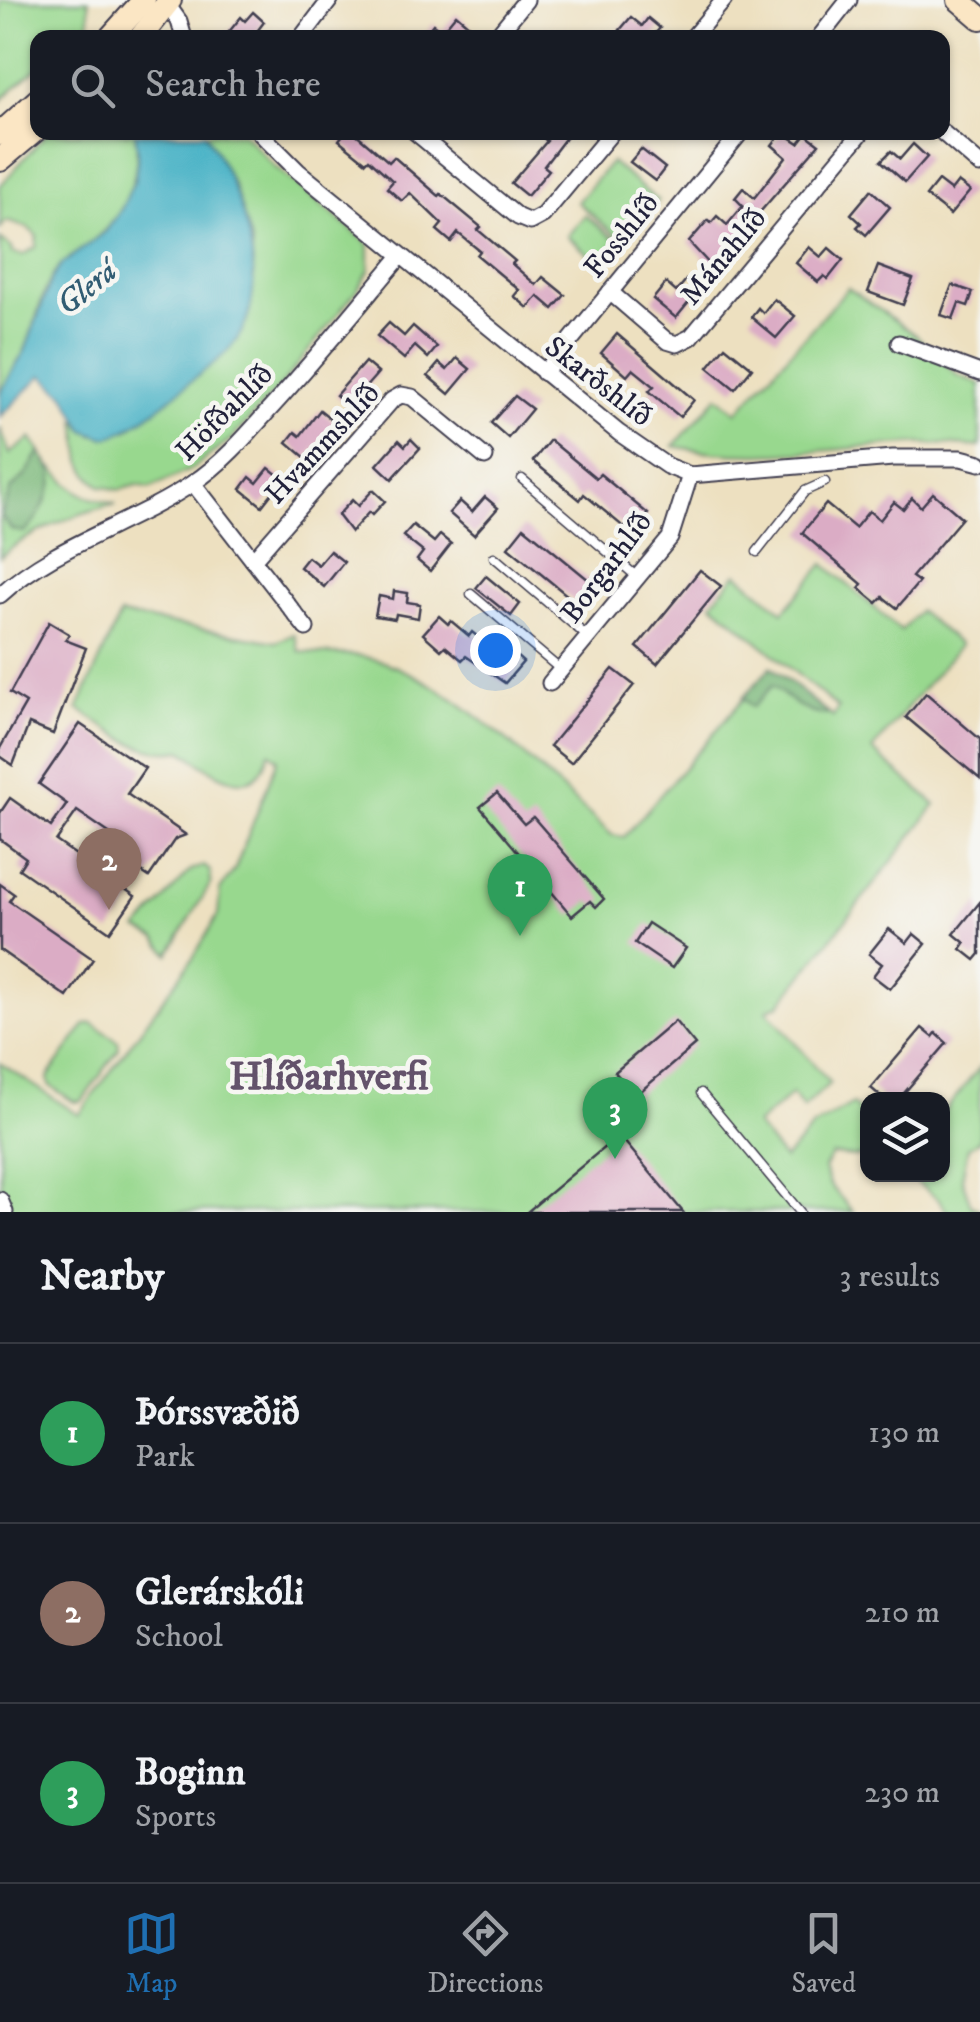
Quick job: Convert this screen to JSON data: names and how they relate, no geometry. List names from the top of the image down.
{
  "streets": {
    "street": [
      "Fosshlíð",
      "Mánahlíð",
      "Skarðshlíð",
      "Höfðahlíð",
      "Hvammshlíð",
      "Borgarhlíð"
    ]
  },
  "crossings": [
    ["Fosshlíð", "Mánahlíð"],
    ["Fosshlíð", "Skarðshlíð"],
    ["Skarðshlíð", "Höfðahlíð"],
    ["Skarðshlíð", "Borgarhlíð"]
  ],
  "districts": ["Hlíðarhverfi"],
  "water": ["Glerá"],
  "page": {
    "search": "Search here",
    "pins": ["2", "1", "3"],
    "heading": ["Nearby", "3 results"],
    "list": [
      {
        "mark": "1",
        "name": "Þórssvæðið",
        "note": "Park",
        "value": "130 m"
      },
      {
        "mark": "2",
        "name": "Glerárskóli",
        "note": "School",
        "value": "210 m"
      },
      {
        "mark": "3",
        "name": "Boginn",
        "note": "Sports",
        "value": "230 m"
      }
    ],
    "nav": ["Map", "Directions", "Saved"]
  }
}
